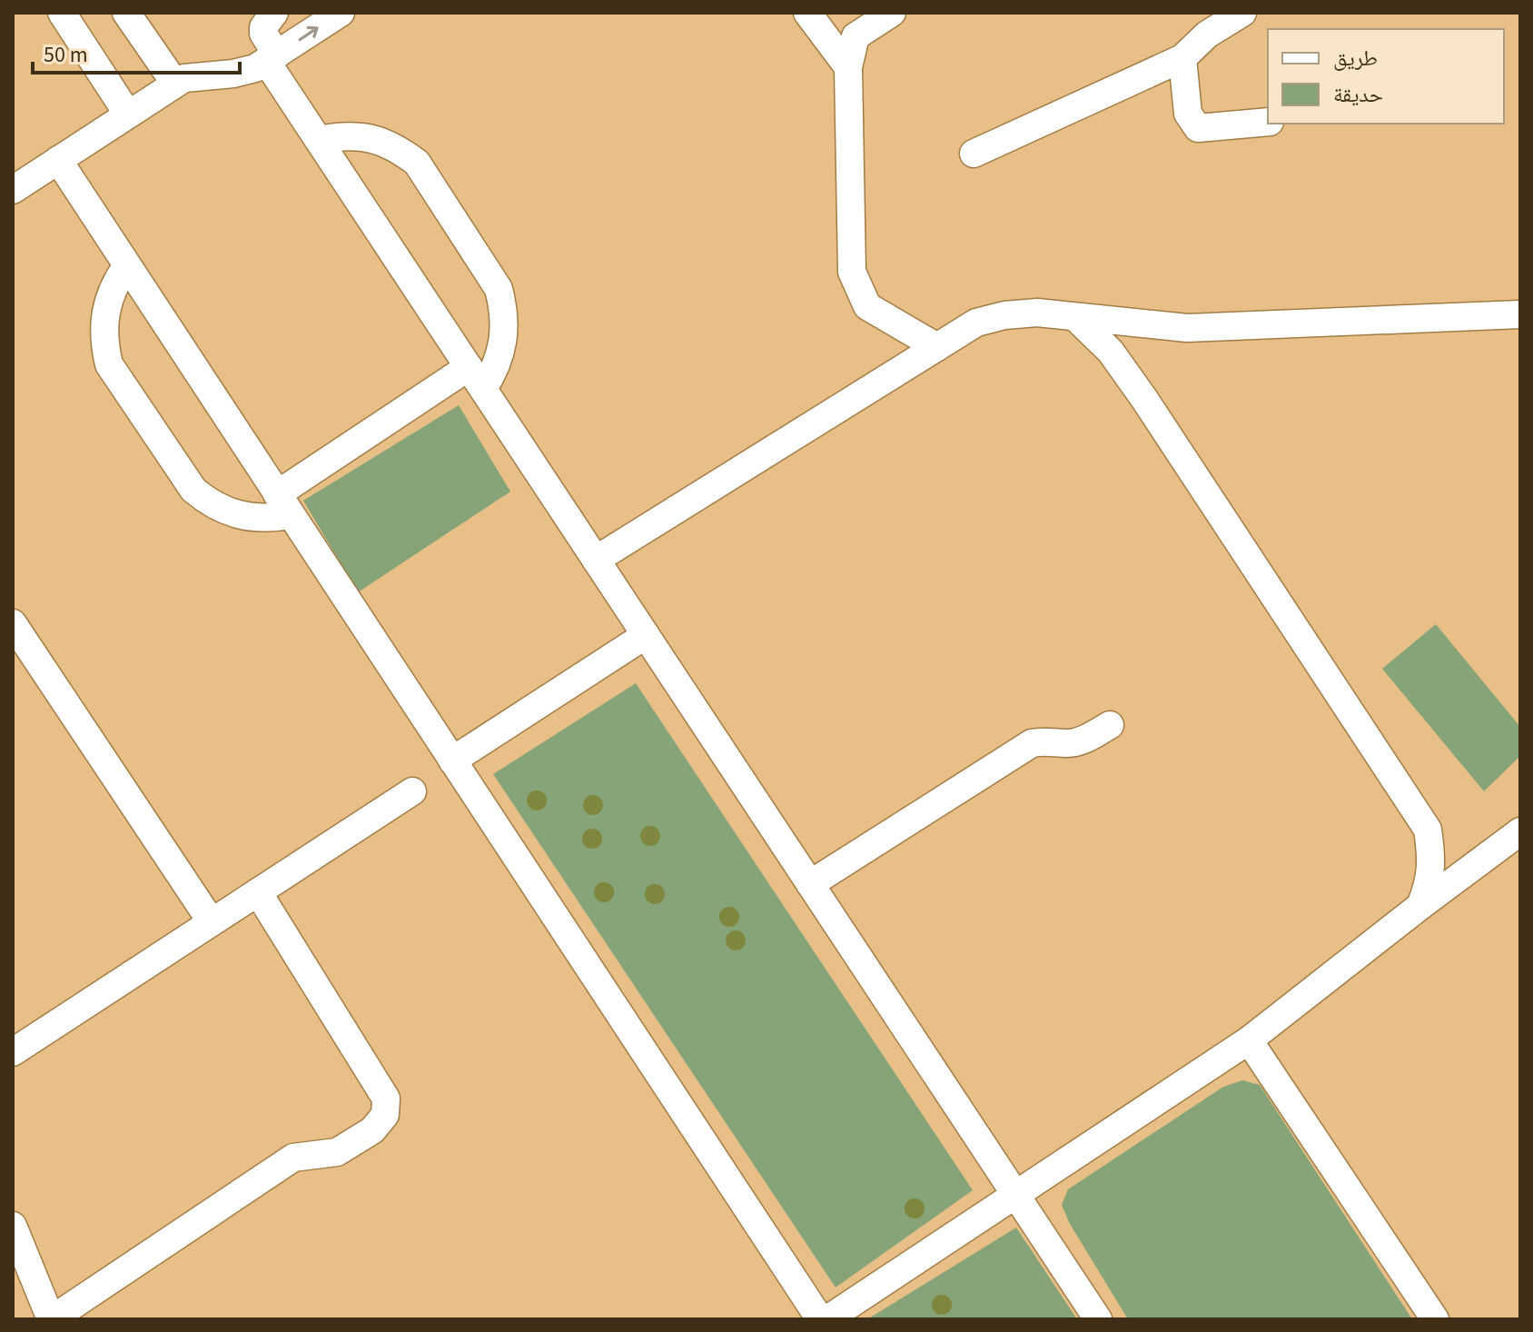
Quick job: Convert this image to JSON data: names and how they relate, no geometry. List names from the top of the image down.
{
  "legend": ["طريق", "حديقة"],
  "scale_bar": "50 m"
}
